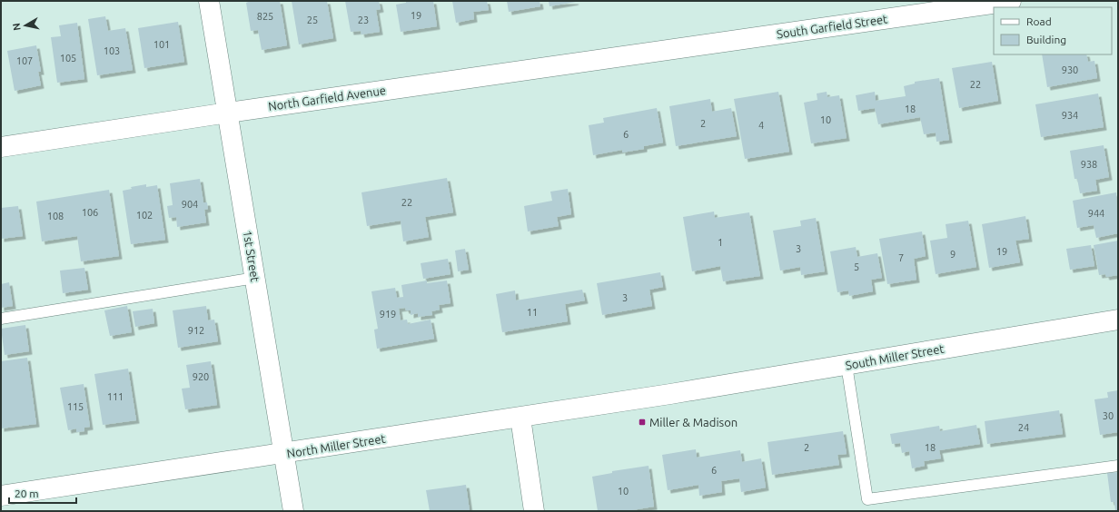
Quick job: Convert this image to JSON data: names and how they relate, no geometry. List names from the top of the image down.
{
  "streets": {
    "street": [
      "South Garfield Street",
      "North Garfield Avenue",
      "1st Street",
      "South Miller Street",
      "North Miller Street"
    ]
  },
  "crossings": [
    ["South Garfield Street", "North Garfield Avenue"],
    ["North Garfield Avenue", "1st Street"],
    ["1st Street", "North Miller Street"],
    ["South Miller Street", "North Miller Street"]
  ],
  "places": {
    "transit": ["Miller & Madison"]
  },
  "house_numbers": [
    "19",
    "825",
    "25",
    "23",
    "101",
    "103",
    "105",
    "107",
    "930",
    "22",
    "18",
    "934",
    "10",
    "2",
    "4",
    "6",
    "938",
    "22",
    "904",
    "106",
    "944",
    "102",
    "108",
    "1",
    "3",
    "19",
    "9",
    "7",
    "5",
    "3",
    "11",
    "919",
    "912",
    "920",
    "111",
    "115",
    "30",
    "24",
    "2",
    "18",
    "6",
    "10"
  ],
  "legend": ["Road", "Building"],
  "scale_bar": "20 m",
  "north": "left"
}
